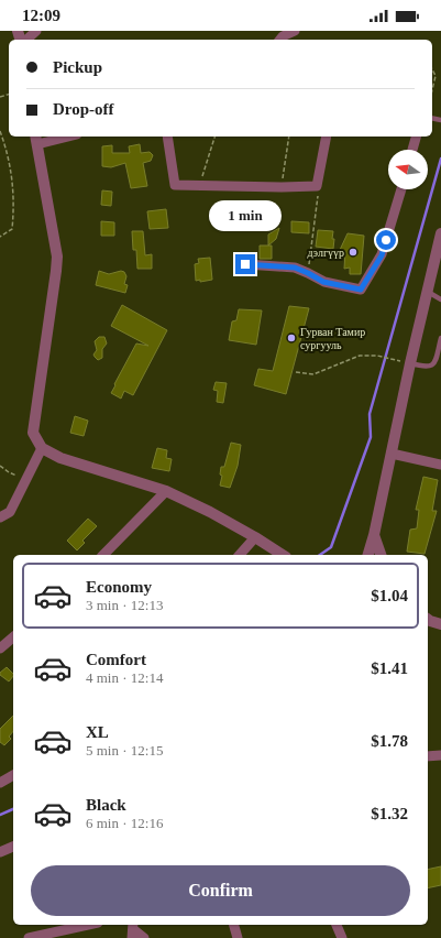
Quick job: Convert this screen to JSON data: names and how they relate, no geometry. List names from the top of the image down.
{
  "places": ["дэлгүүр", "Гурван Тамир сургууль"],
  "north": "left",
  "page": {
    "status": "12:09",
    "banner": ["Pickup", "Drop-off"],
    "bubble": "1 min",
    "list": [
      {
        "name": "Economy",
        "note": "3 min · 12:13",
        "value": "$1.04"
      },
      {
        "name": "Comfort",
        "note": "4 min · 12:14",
        "value": "$1.41"
      },
      {
        "name": "XL",
        "note": "5 min · 12:15",
        "value": "$1.78"
      },
      {
        "name": "Black",
        "note": "6 min · 12:16",
        "value": "$1.32"
      }
    ],
    "buttons": "Confirm"
  }
}
